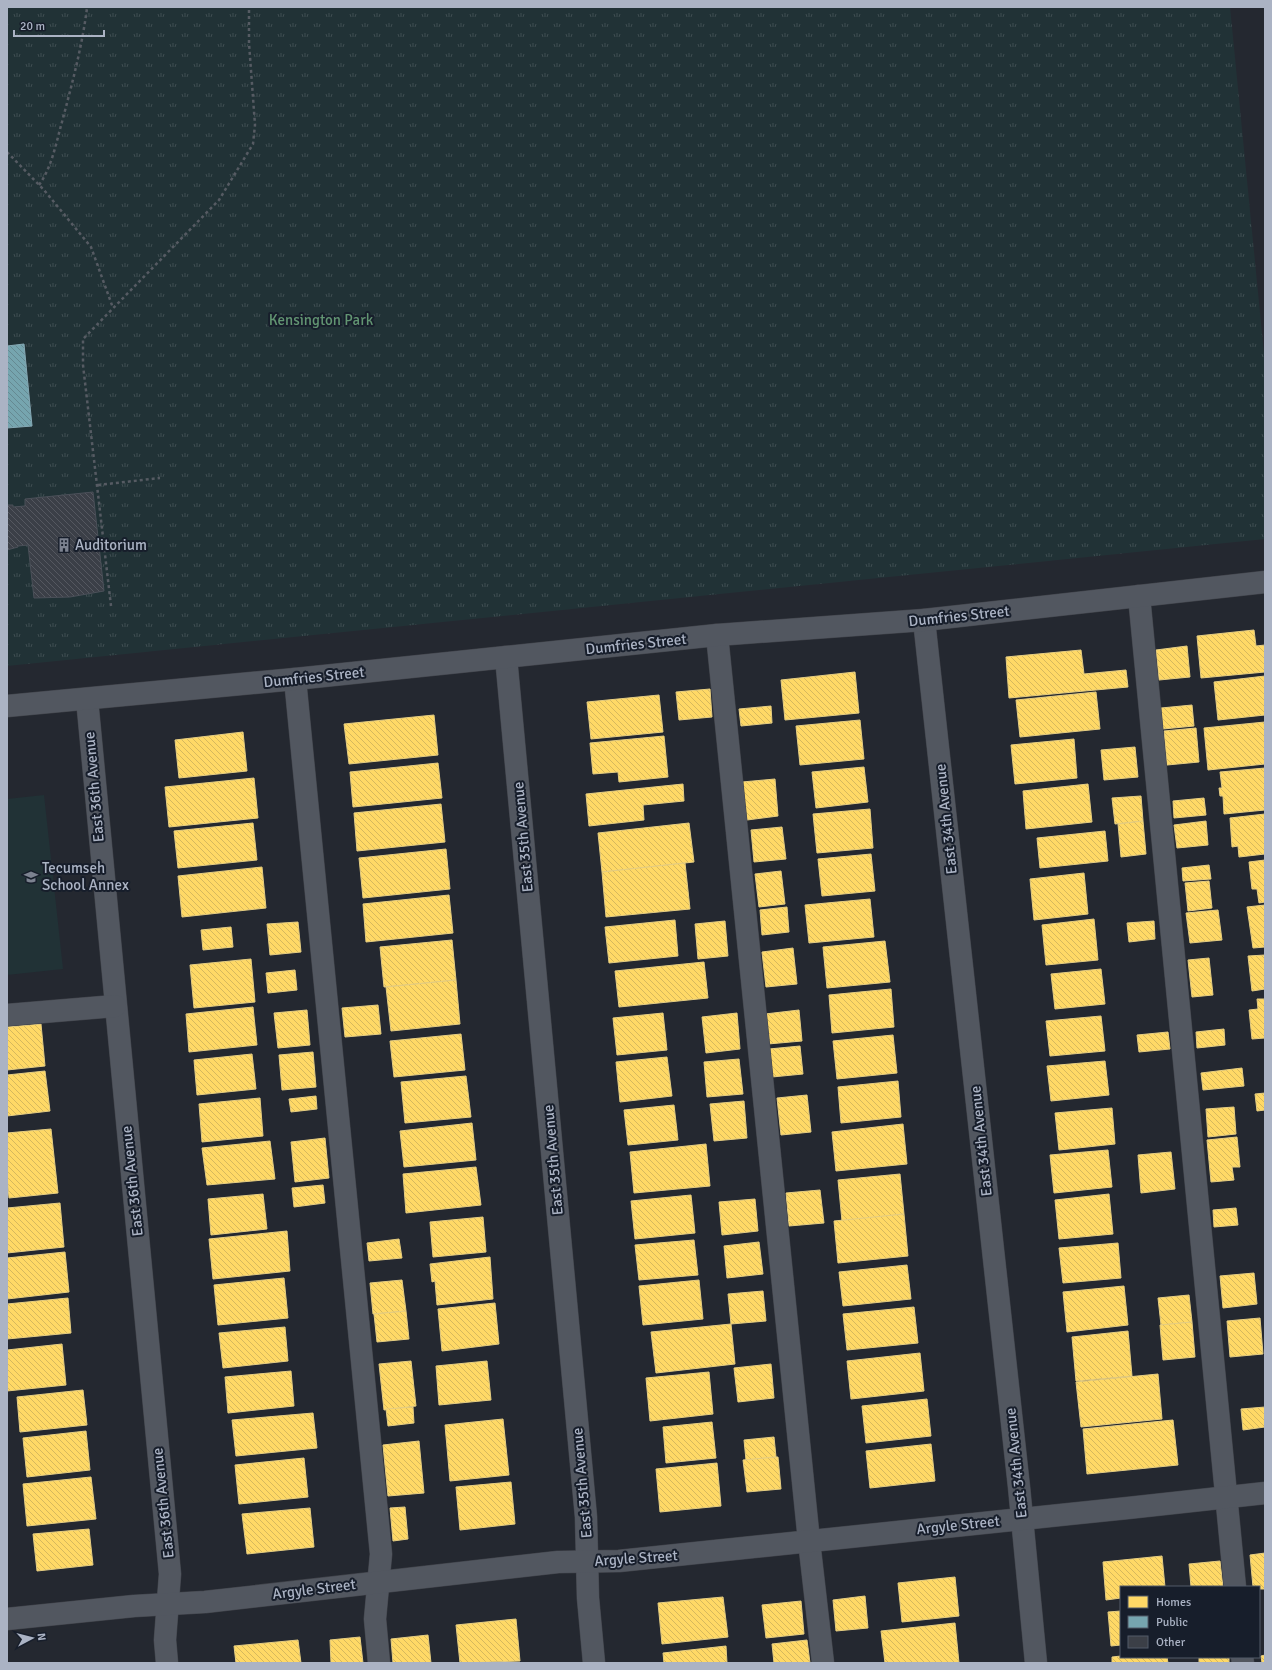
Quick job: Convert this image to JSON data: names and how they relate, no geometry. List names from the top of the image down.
{
  "streets": {
    "street": [
      "Dumfries Street",
      "East 36th Avenue",
      "East 34th Avenue",
      "East 35th Avenue",
      "Argyle Street"
    ]
  },
  "crossings": [
    ["Dumfries Street", "East 36th Avenue"],
    ["Dumfries Street", "East 34th Avenue"],
    ["Dumfries Street", "East 35th Avenue"],
    ["East 36th Avenue", "Argyle Street"],
    ["East 34th Avenue", "Argyle Street"],
    ["East 35th Avenue", "Argyle Street"]
  ],
  "parks": ["Kensington Park"],
  "places": {
    "building": ["Auditorium"],
    "school or university": ["Tecumseh School Annex"]
  },
  "legend": ["Homes", "Public", "Other"],
  "scale_bar": "20 m",
  "north": "right"
}
